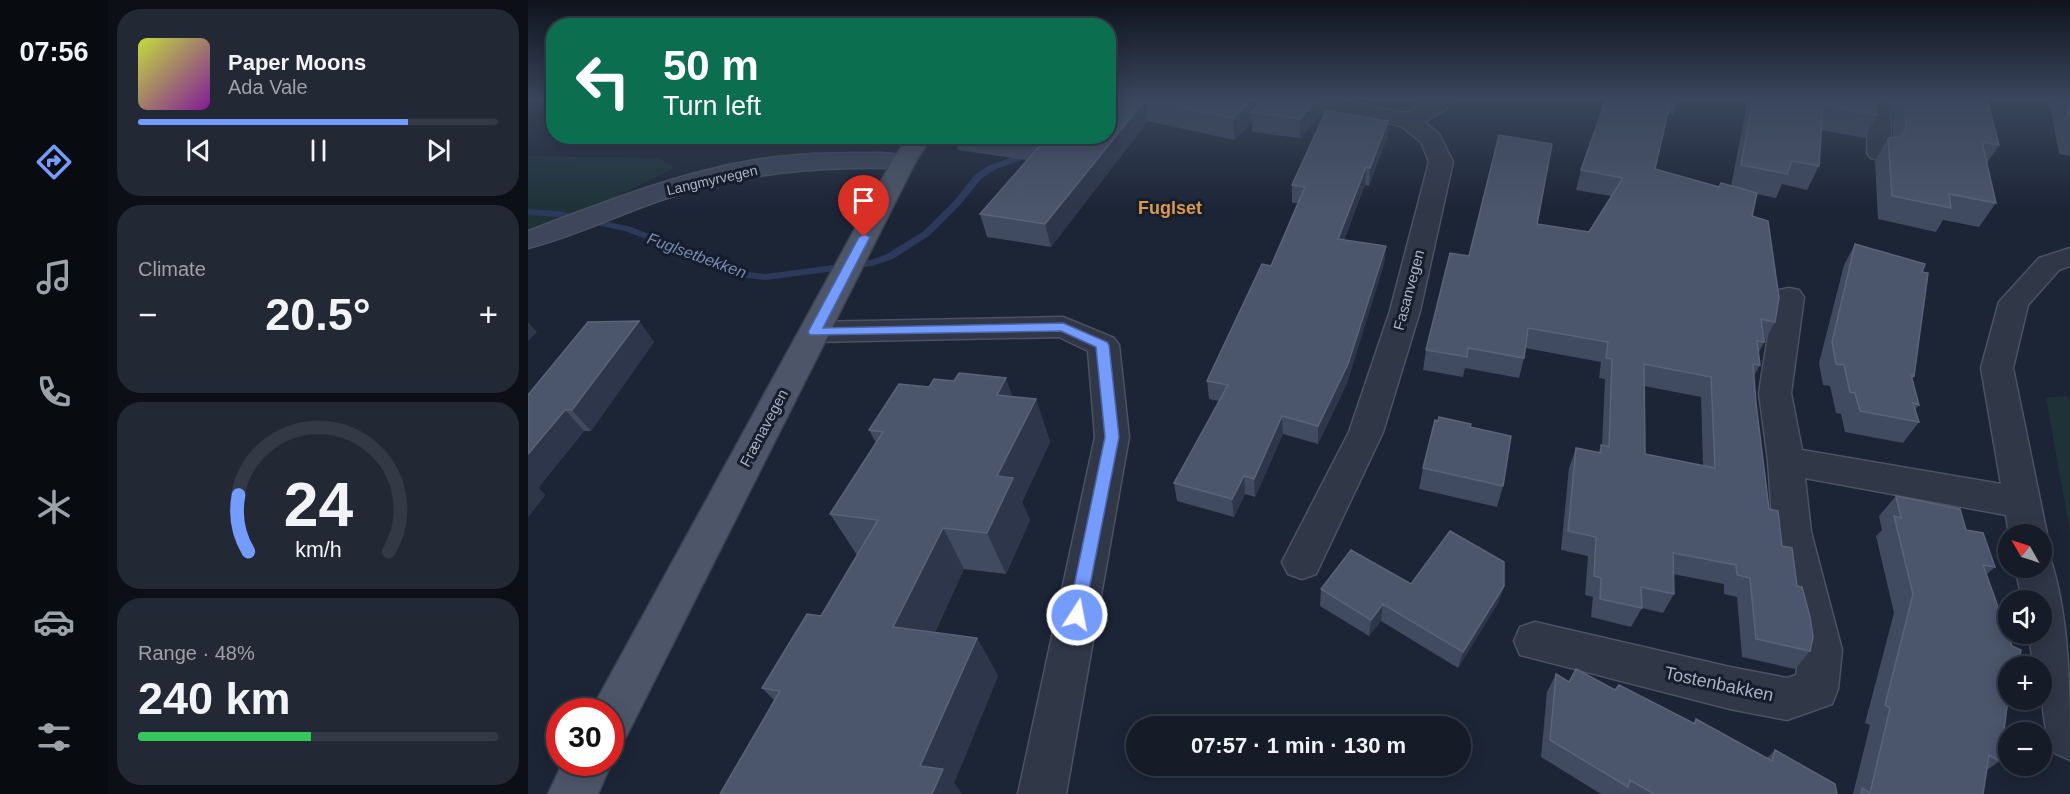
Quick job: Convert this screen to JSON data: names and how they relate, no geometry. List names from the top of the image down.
{
  "streets": {
    "main road": ["Langmyrvegen", "Frænavegen"],
    "street": ["Fasanvegen", "Tostenbakken"]
  },
  "crossings": [
    ["Langmyrvegen", "Frænavegen"]
  ],
  "districts": ["Fuglset"],
  "water": ["Fuglsetbekken"],
  "north": "top left",
  "page": {
    "tabs": "07:56",
    "turn": ["50 m", "Turn left"],
    "song": ["Paper Moons", "Ada Vale"],
    "tile": [
      "Climate",
      ["Range · 48%", "240 km"]
    ],
    "heat": ["−", "20.5°", "+"],
    "map_buttons": ["+", "−"],
    "limit": "30",
    "trip": "07:57 · 1 min · 130 m",
    "gauge": ["24", "km/h"]
  }
}
